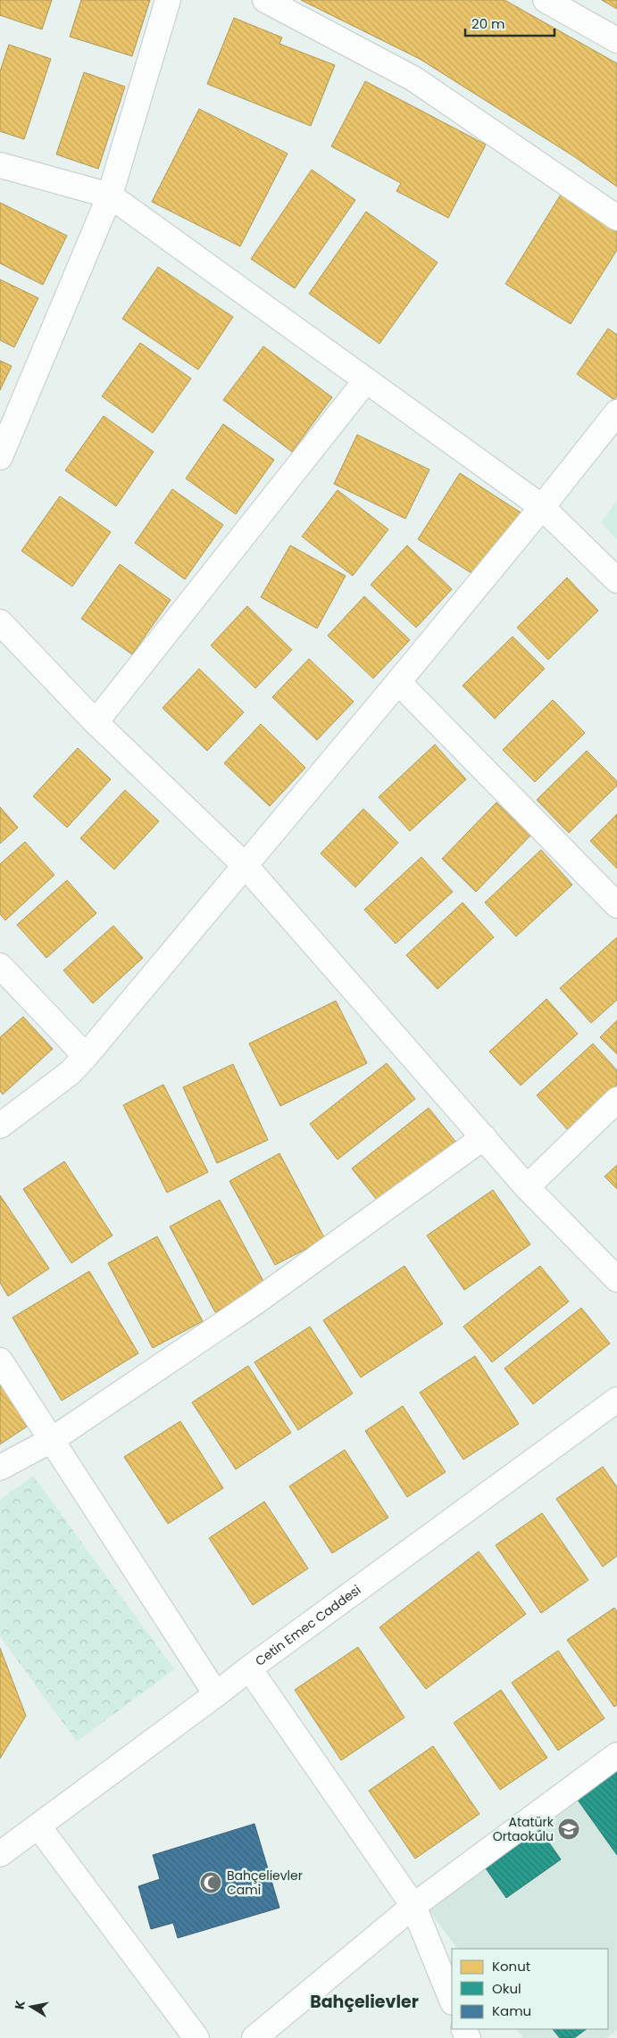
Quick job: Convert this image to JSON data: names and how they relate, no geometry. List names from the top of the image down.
{
  "streets": {
    "street": ["Cetin Emec Caddesi"]
  },
  "districts": ["Bahçelievler"],
  "places": {
    "school or university": ["Atatürk Ortaokulu"],
    "mosque": ["Bahçelievler Cami"]
  },
  "legend": ["Konut", "Okul", "Kamu"],
  "scale_bar": "20 m",
  "north": "left"
}
